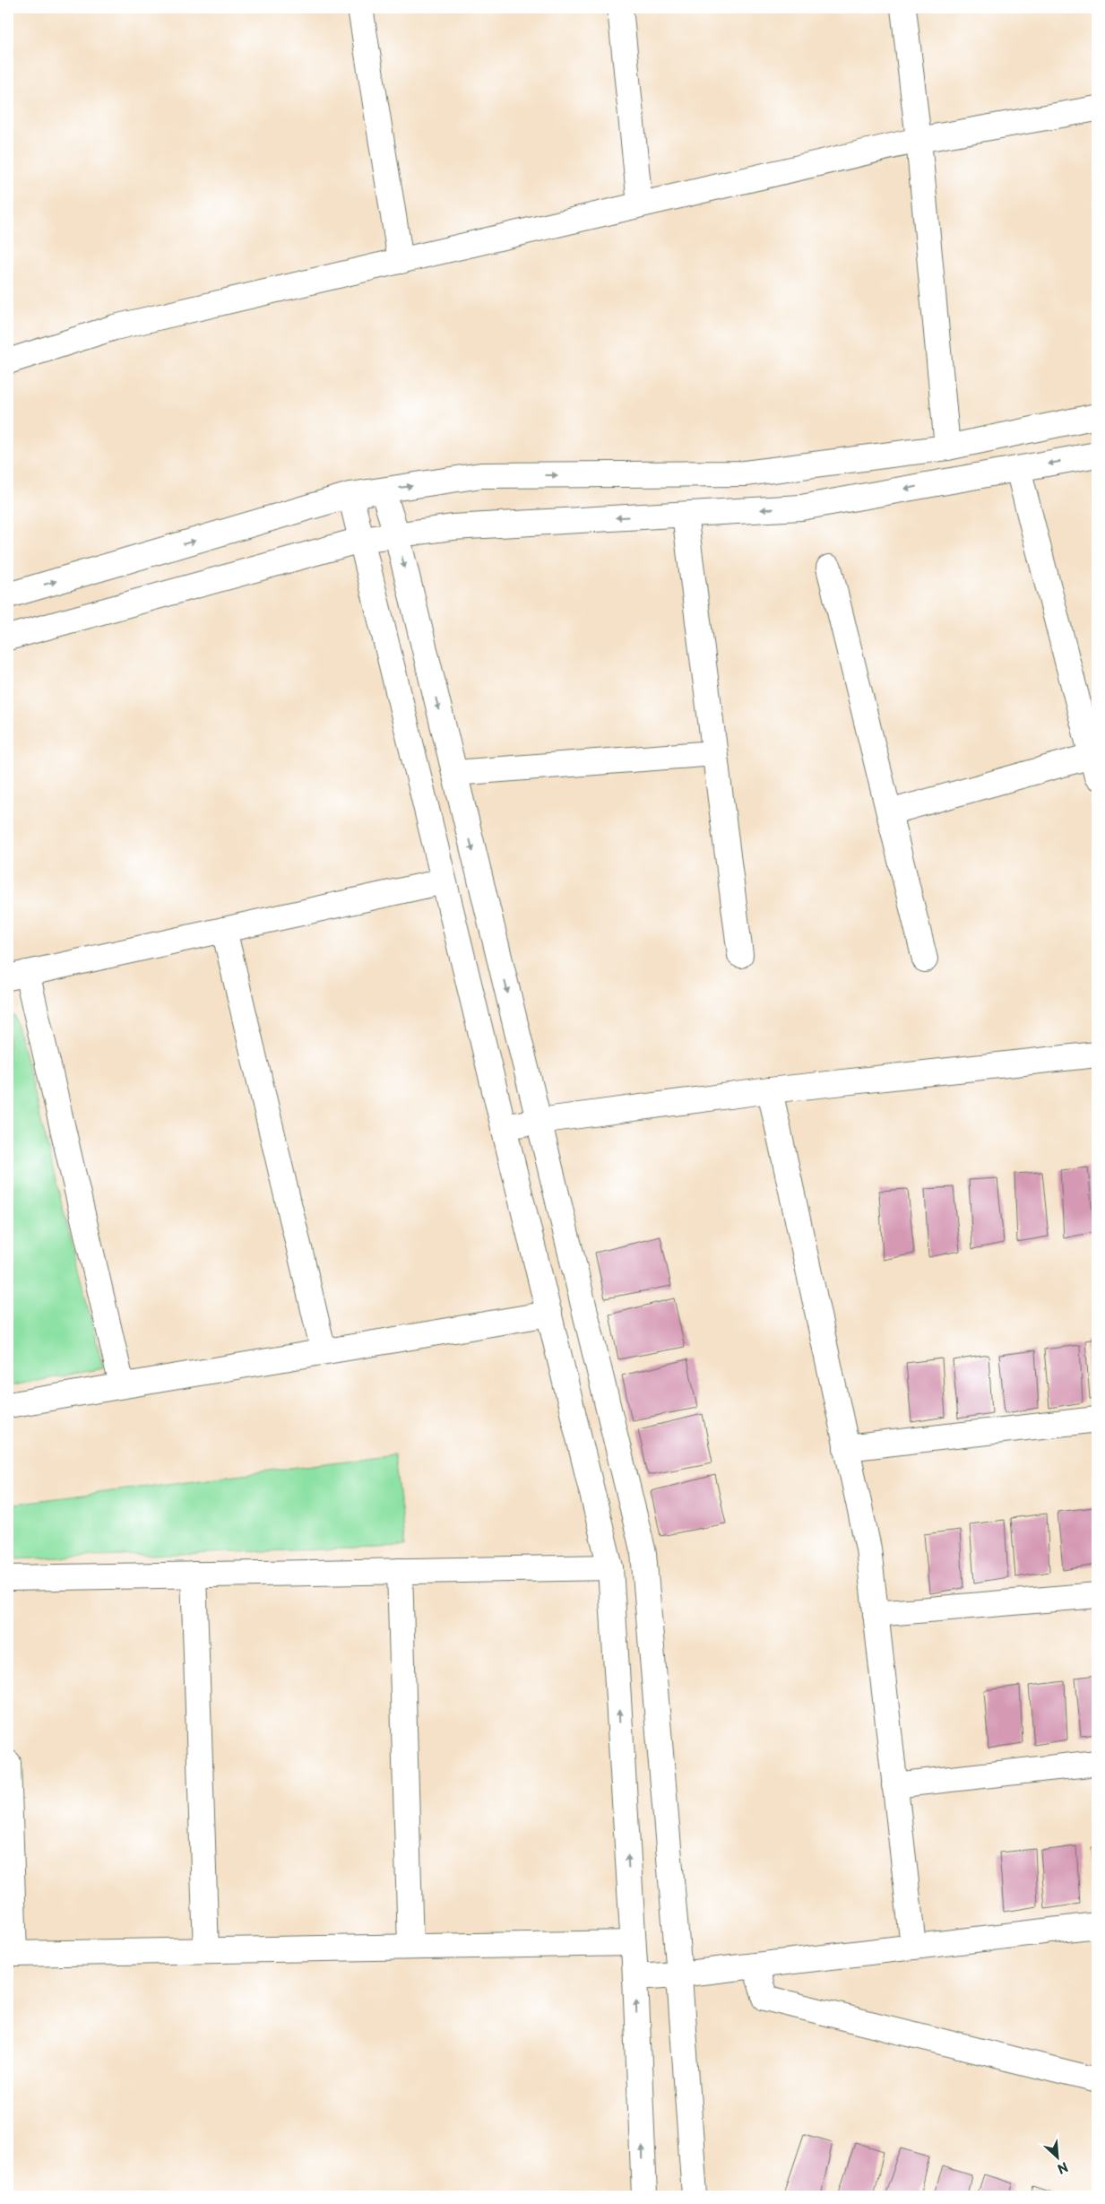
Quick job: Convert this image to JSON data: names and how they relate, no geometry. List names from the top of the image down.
{
  "north": "bottom right"
}
